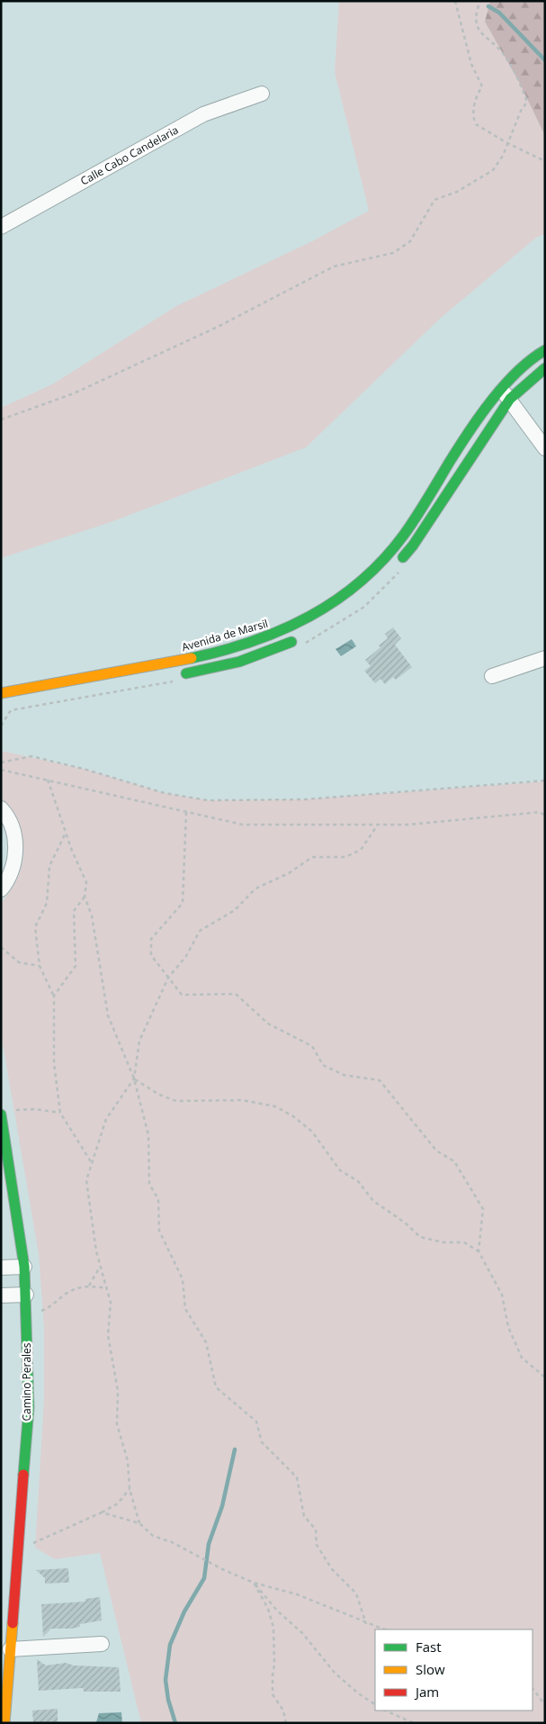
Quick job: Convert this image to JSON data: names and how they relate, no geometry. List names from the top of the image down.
{
  "streets": {
    "street": ["Calle Cabo Candelaria", "Avenida de Marsil", "Camino Perales"]
  },
  "legend": ["Fast", "Slow", "Jam"]
}
